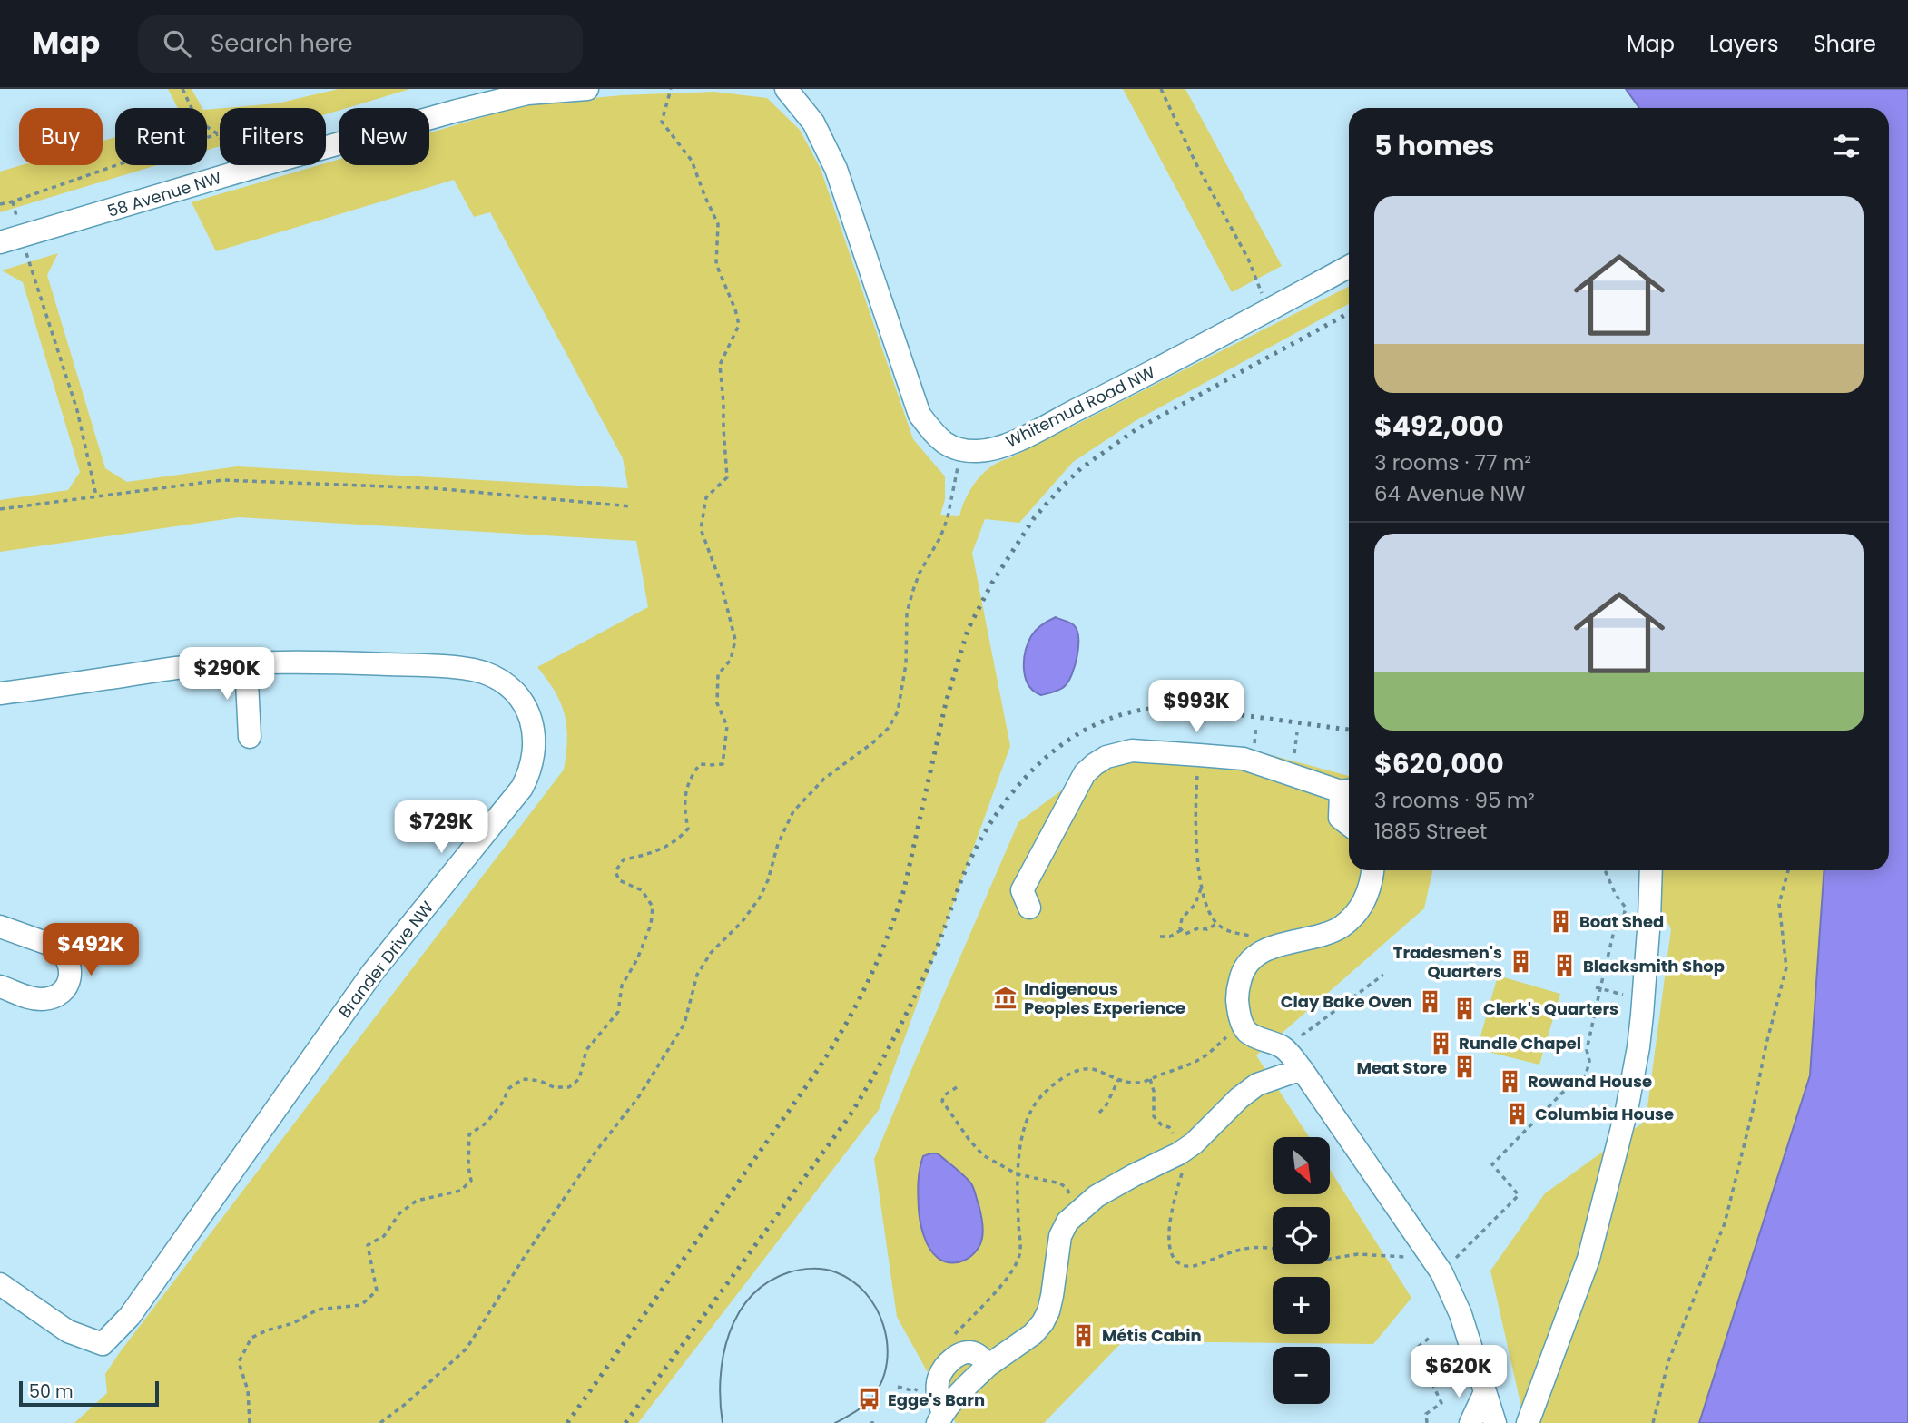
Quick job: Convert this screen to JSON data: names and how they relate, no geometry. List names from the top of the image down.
{
  "streets": {
    "street": ["58 Avenue NW", "Whitemud Road NW", "Brander Drive NW"]
  },
  "places": {
    "building": [
      "Boat Shed",
      "Tradesmen's Quarters",
      "Blacksmith Shop",
      "Clay Bake Oven",
      "Clerk's Quarters",
      "Rundle Chapel",
      "Meat Store",
      "Rowand House",
      "Columbia House",
      "Métis Cabin"
    ],
    "museum": ["Indigenous Peoples Experience"],
    "bus stop": ["Egge's Barn"]
  },
  "scale_bar": "50 m",
  "north": "bottom right",
  "page": {
    "header": "Map",
    "search": "Search here",
    "nav": ["Map", "Layers", "Share"],
    "chip": [
      "Buy",
      "Rent",
      "Filters",
      "New"
    ],
    "heading": "5 homes",
    "list": [
      {
        "name": "$492,000",
        "note": "3 rooms · 77 m² · 64 Avenue NW"
      },
      {
        "name": "$620,000",
        "note": "3 rooms · 95 m² · 1885 Street"
      }
    ],
    "price": [
      "$290K",
      "$993K",
      "$729K",
      "$492K",
      "$620K"
    ],
    "map_buttons": ["+", "−"],
    "scale": "50 m"
  }
}
